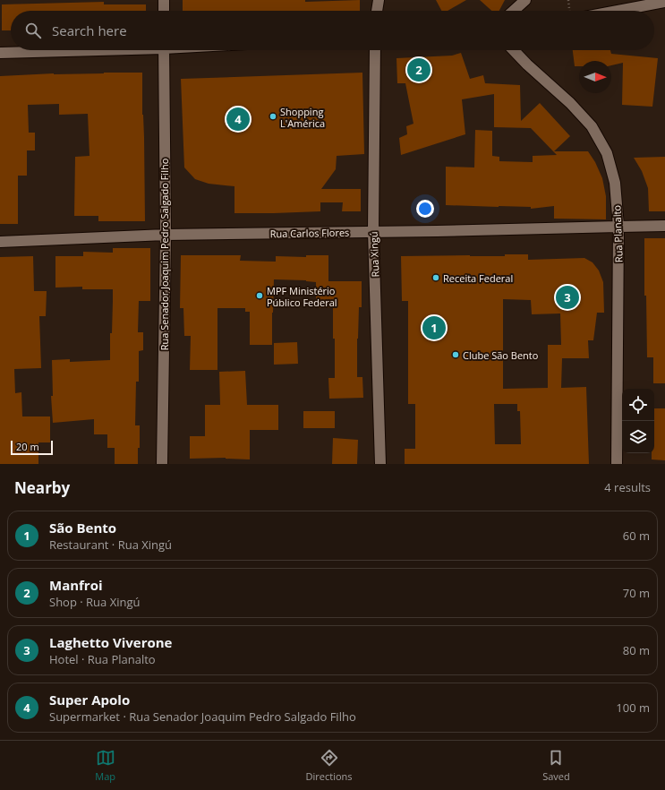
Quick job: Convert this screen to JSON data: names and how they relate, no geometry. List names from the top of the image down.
{
  "streets": {
    "main road": [
      "Rua Carlos Flores",
      "Rua Planalto",
      "Rua Senador Joaquim Pedro Salgado Filho",
      "Rua Xingú"
    ]
  },
  "crossings": [
    ["Rua Carlos Flores", "Rua Planalto"],
    ["Rua Carlos Flores", "Rua Senador Joaquim Pedro Salgado Filho"],
    ["Rua Carlos Flores", "Rua Xingú"]
  ],
  "places": [
    "Shopping L'América",
    "Receita Federal",
    "MPF Ministério Público Federal",
    "Clube São Bento"
  ],
  "scale_bar": "20 m",
  "north": "right",
  "page": {
    "search": "Search here",
    "pins": [
      "2",
      "4",
      "3",
      "1"
    ],
    "scale": "20 m",
    "heading": ["Nearby", "4 results"],
    "list": [
      {
        "mark": "1",
        "name": "São Bento",
        "note": "Restaurant · Rua Xingú",
        "value": "60 m"
      },
      {
        "mark": "2",
        "name": "Manfroi",
        "note": "Shop · Rua Xingú",
        "value": "70 m"
      },
      {
        "mark": "3",
        "name": "Laghetto Viverone",
        "note": "Hotel · Rua Planalto",
        "value": "80 m"
      },
      {
        "mark": "4",
        "name": "Super Apolo",
        "note": "Supermarket · Rua Senador Joaquim Pedro Salgado Filho",
        "value": "100 m"
      }
    ],
    "nav": ["Map", "Directions", "Saved"]
  }
}
